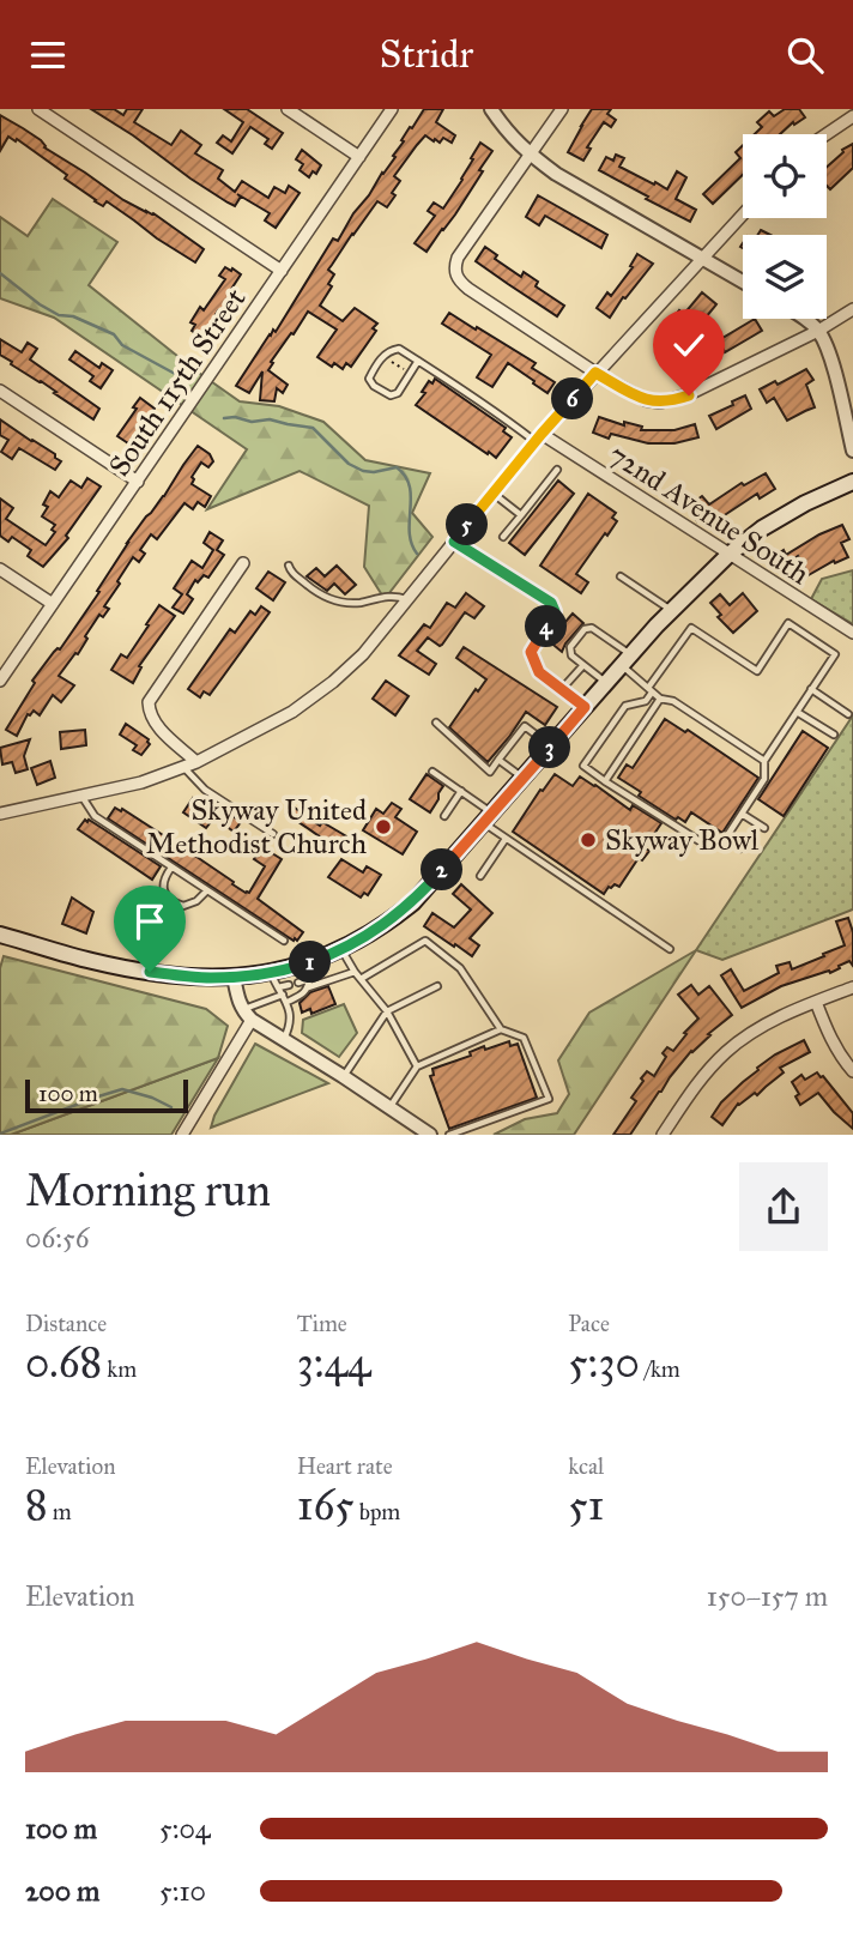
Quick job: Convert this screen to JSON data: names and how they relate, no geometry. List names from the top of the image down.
{
  "streets": {
    "street": ["South 115th Street", "72nd Avenue South"]
  },
  "places": ["Skyway United Methodist Church", "Skyway Bowl"],
  "scale_bar": "100 m",
  "page": {
    "header": "Stridr",
    "pins": [
      "6",
      "5",
      "4",
      "3",
      "2",
      "1"
    ],
    "scale": "100 m",
    "heading": ["Morning run", "06:56"],
    "stats": [
      ["Distance", "0.68 km"],
      ["Time", "3:44"],
      ["Pace", "5:30 /km"],
      ["Elevation", "8 m"],
      ["Heart rate", "165 bpm"],
      ["kcal", "51"]
    ],
    "chart": ["Elevation", "150–157 m"],
    "list": [
      {
        "name": "100 m",
        "note": "5:04"
      },
      {
        "name": "200 m",
        "note": "5:10"
      }
    ]
  }
}
